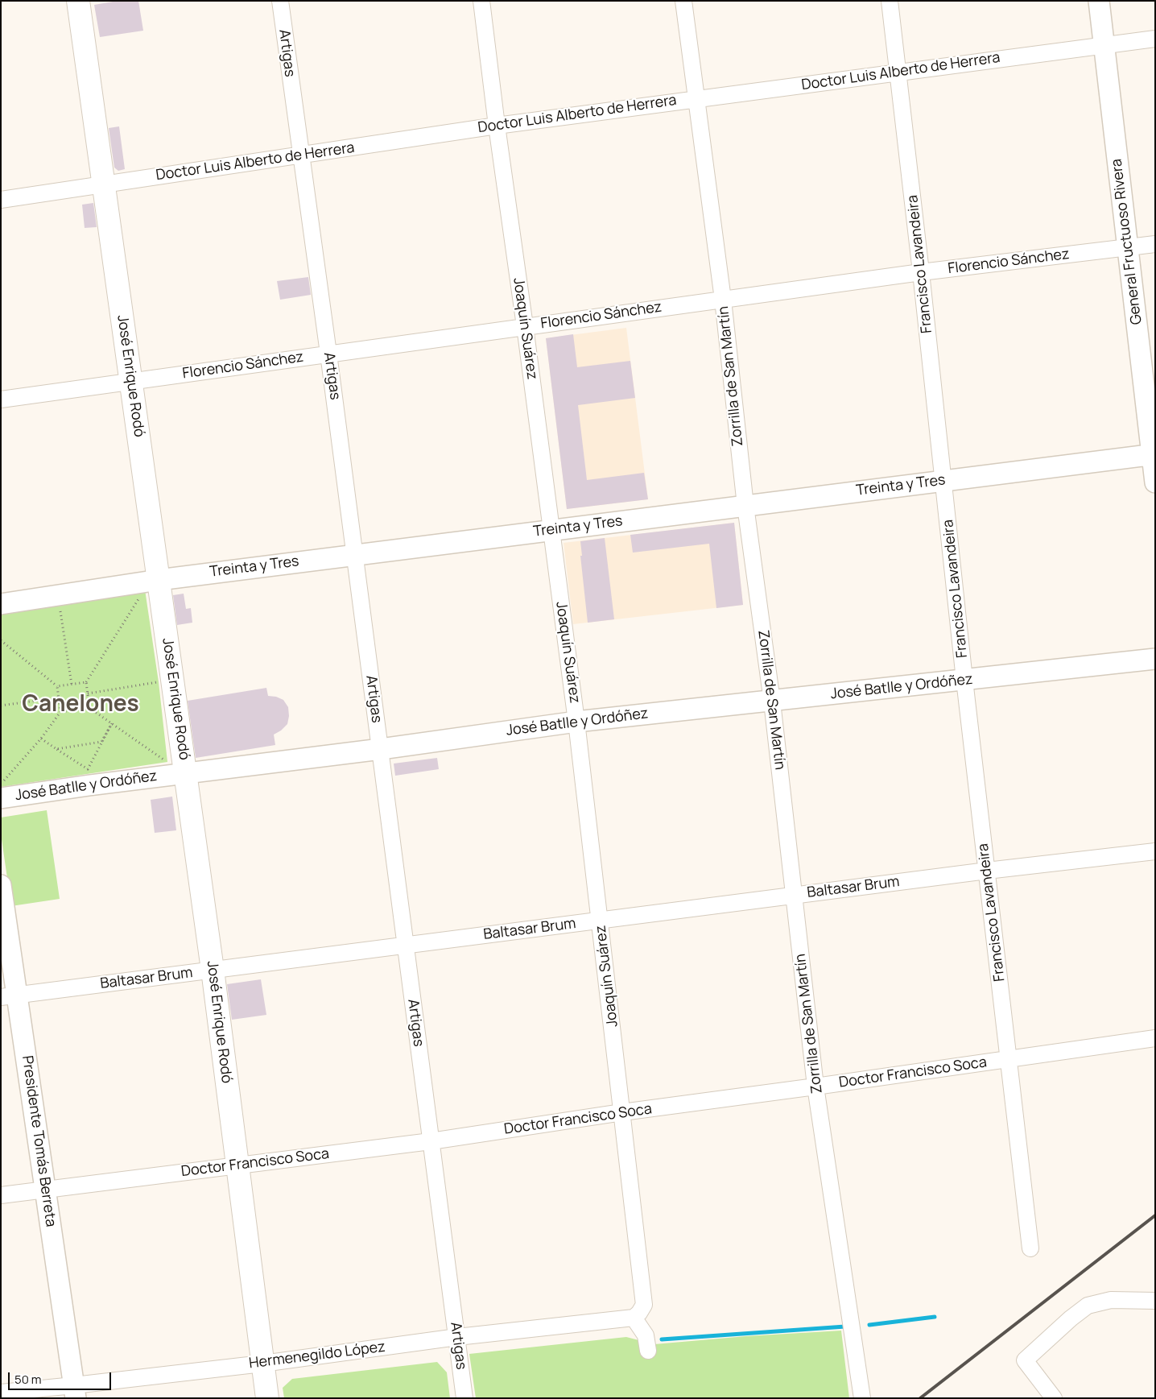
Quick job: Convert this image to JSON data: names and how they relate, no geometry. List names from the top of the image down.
{
  "streets": {
    "highway": ["José Enrique Rodó"],
    "street": [
      "Artigas",
      "Doctor Luis Alberto de Herrera",
      "General Fructuoso Rivera",
      "Florencio Sánchez",
      "Francisco Lavandeira",
      "Joaquín Suárez",
      "Zorrilla de San Martín",
      "Treinta y Tres",
      "José Batlle y Ordóñez",
      "Baltasar Brum",
      "Doctor Francisco Soca",
      "Presidente Tomás Berreta",
      "Hermenegildo López"
    ]
  },
  "crossings": [
    ["Artigas", "Doctor Luis Alberto de Herrera"],
    ["Artigas", "Florencio Sánchez"],
    ["Artigas", "Treinta y Tres"],
    ["Artigas", "José Batlle y Ordóñez"],
    ["Artigas", "Baltasar Brum"],
    ["Artigas", "Doctor Francisco Soca"],
    ["Artigas", "Hermenegildo López"],
    ["Doctor Luis Alberto de Herrera", "General Fructuoso Rivera"],
    ["Doctor Luis Alberto de Herrera", "Francisco Lavandeira"],
    ["Doctor Luis Alberto de Herrera", "Joaquín Suárez"],
    ["Doctor Luis Alberto de Herrera", "José Enrique Rodó"],
    ["Doctor Luis Alberto de Herrera", "Zorrilla de San Martín"],
    ["General Fructuoso Rivera", "Florencio Sánchez"],
    ["General Fructuoso Rivera", "Treinta y Tres"],
    ["Florencio Sánchez", "Francisco Lavandeira"],
    ["Florencio Sánchez", "Joaquín Suárez"],
    ["Florencio Sánchez", "José Enrique Rodó"],
    ["Florencio Sánchez", "Zorrilla de San Martín"],
    ["Francisco Lavandeira", "Treinta y Tres"],
    ["Francisco Lavandeira", "José Batlle y Ordóñez"],
    ["Francisco Lavandeira", "Baltasar Brum"],
    ["Francisco Lavandeira", "Doctor Francisco Soca"],
    ["Joaquín Suárez", "Treinta y Tres"],
    ["Joaquín Suárez", "José Batlle y Ordóñez"],
    ["Joaquín Suárez", "Baltasar Brum"],
    ["Joaquín Suárez", "Doctor Francisco Soca"],
    ["Joaquín Suárez", "Hermenegildo López"],
    ["José Enrique Rodó", "Treinta y Tres"],
    ["José Enrique Rodó", "José Batlle y Ordóñez"],
    ["José Enrique Rodó", "Baltasar Brum"],
    ["José Enrique Rodó", "Doctor Francisco Soca"],
    ["José Enrique Rodó", "Hermenegildo López"],
    ["Zorrilla de San Martín", "Treinta y Tres"],
    ["Zorrilla de San Martín", "José Batlle y Ordóñez"],
    ["Zorrilla de San Martín", "Baltasar Brum"],
    ["Zorrilla de San Martín", "Doctor Francisco Soca"],
    ["Baltasar Brum", "Presidente Tomás Berreta"],
    ["Doctor Francisco Soca", "Presidente Tomás Berreta"],
    ["Presidente Tomás Berreta", "Hermenegildo López"]
  ],
  "districts": ["Canelones"],
  "scale_bar": "50 m"
}
